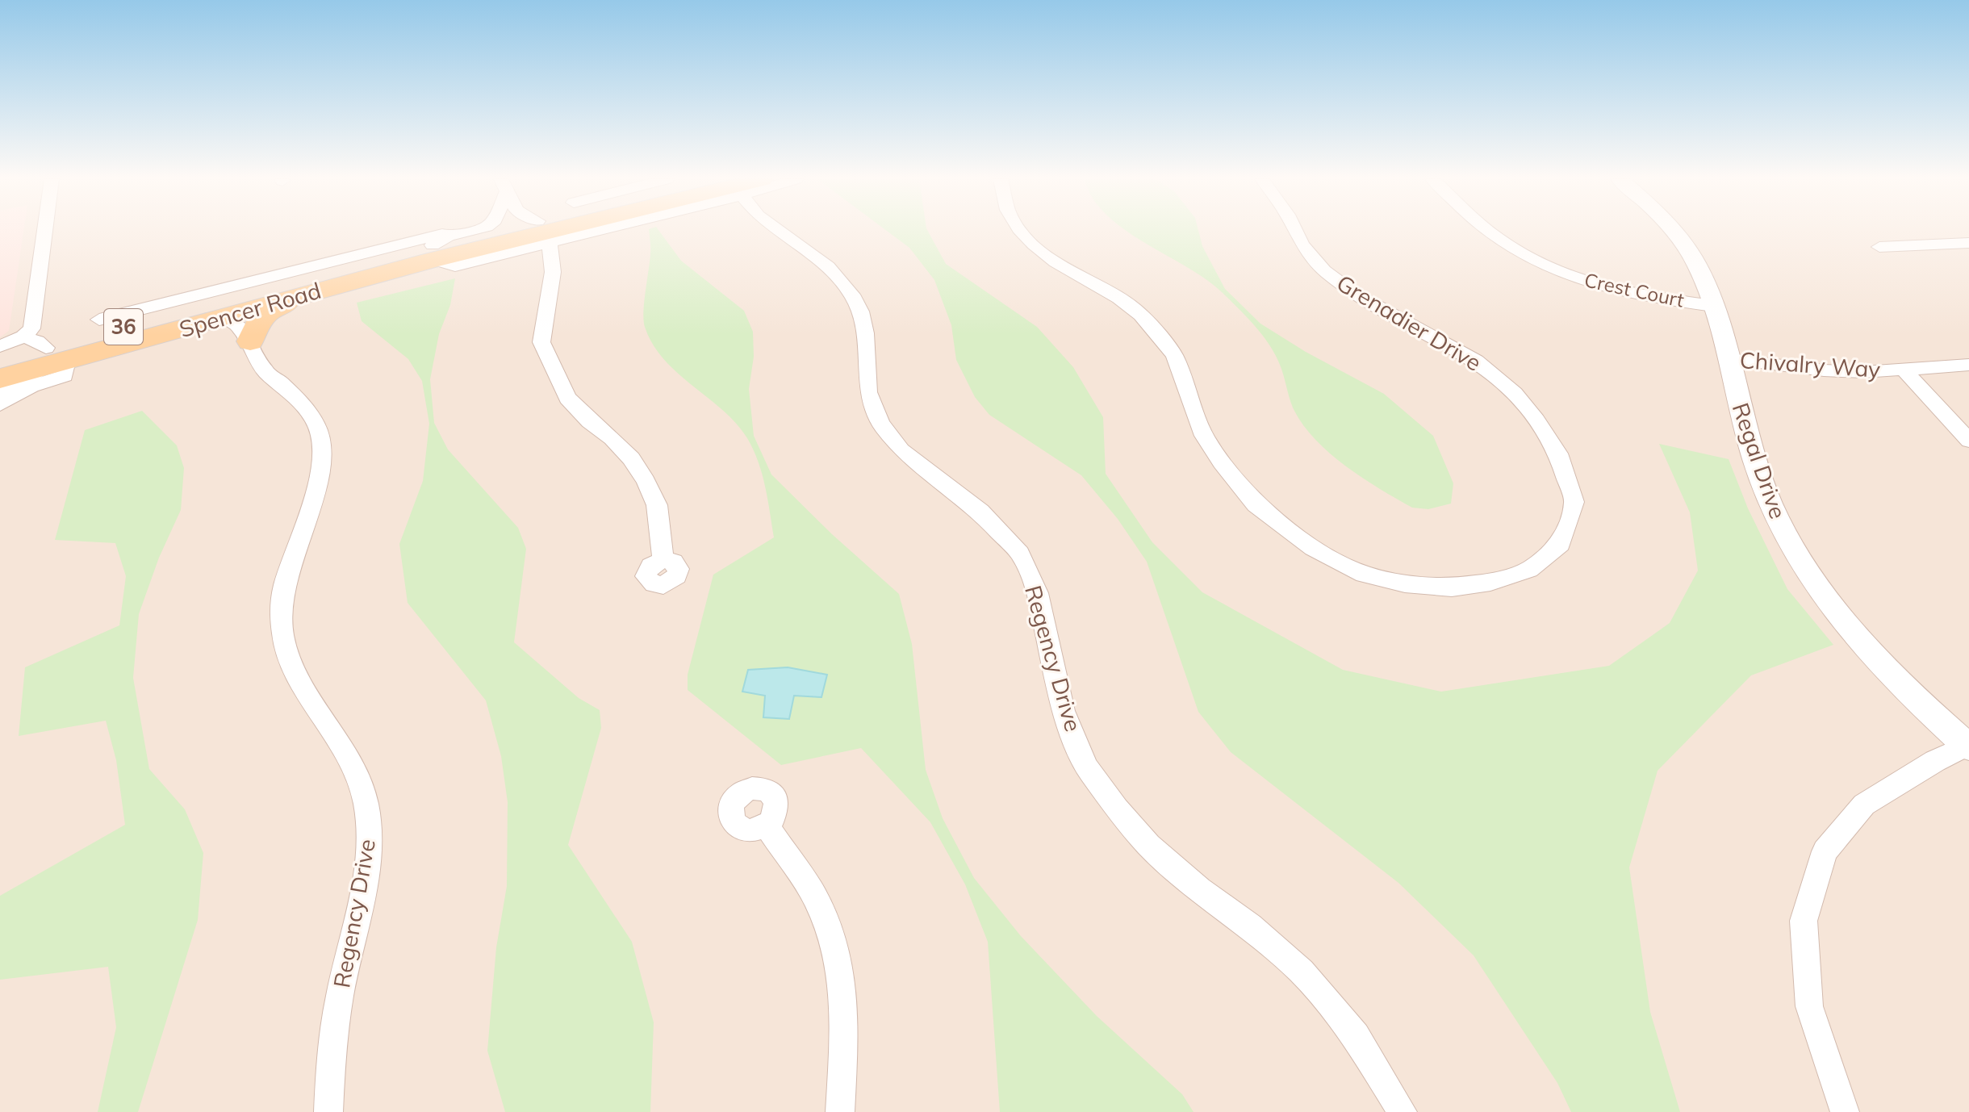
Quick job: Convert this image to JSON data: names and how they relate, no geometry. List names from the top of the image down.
{
  "streets": {
    "main road": ["Spencer Road", "36"],
    "street": [
      "Crest Court",
      "Grenadier Drive",
      "Chivalry Way",
      "Regal Drive",
      "Regency Drive"
    ]
  },
  "crossings": [
    ["Crest Court", "Regal Drive"],
    ["Spencer Road", "Regency Drive"],
    ["Chivalry Way", "Regal Drive"]
  ]
}
